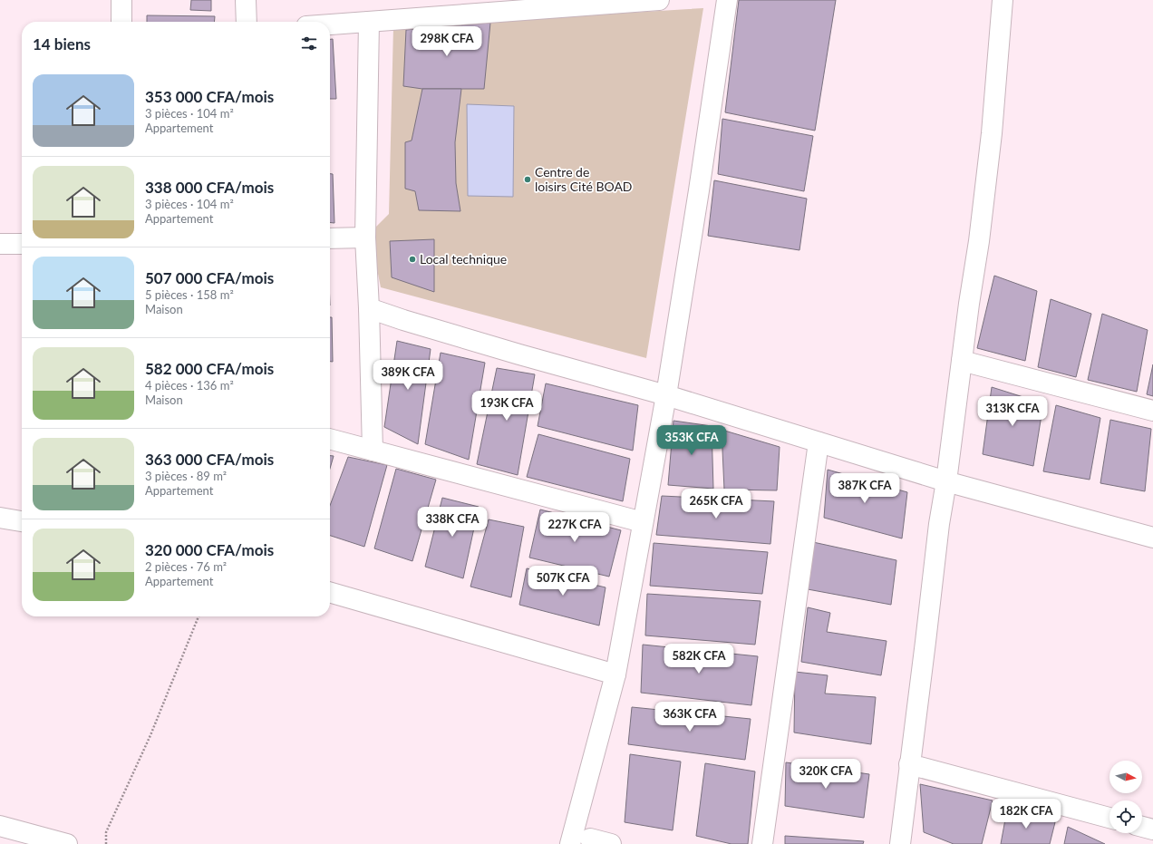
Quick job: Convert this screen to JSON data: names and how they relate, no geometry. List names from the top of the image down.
{
  "places": ["Centre de loisirs Cité BOAD", "Local technique"],
  "north": "right",
  "page": {
    "heading": "14 biens",
    "price": [
      "298K CFA",
      "389K CFA",
      "193K CFA",
      "313K CFA",
      "353K CFA",
      "387K CFA",
      "265K CFA",
      "338K CFA",
      "227K CFA",
      "507K CFA",
      "582K CFA",
      "363K CFA",
      "320K CFA",
      "182K CFA"
    ],
    "list": [
      {
        "name": "353 000 CFA/mois",
        "note": "3 pièces · 104 m² · Appartement"
      },
      {
        "name": "338 000 CFA/mois",
        "note": "3 pièces · 104 m² · Appartement"
      },
      {
        "name": "507 000 CFA/mois",
        "note": "5 pièces · 158 m² · Maison"
      },
      {
        "name": "582 000 CFA/mois",
        "note": "4 pièces · 136 m² · Maison"
      },
      {
        "name": "363 000 CFA/mois",
        "note": "3 pièces · 89 m² · Appartement"
      },
      {
        "name": "320 000 CFA/mois",
        "note": "2 pièces · 76 m² · Appartement"
      }
    ]
  }
}
